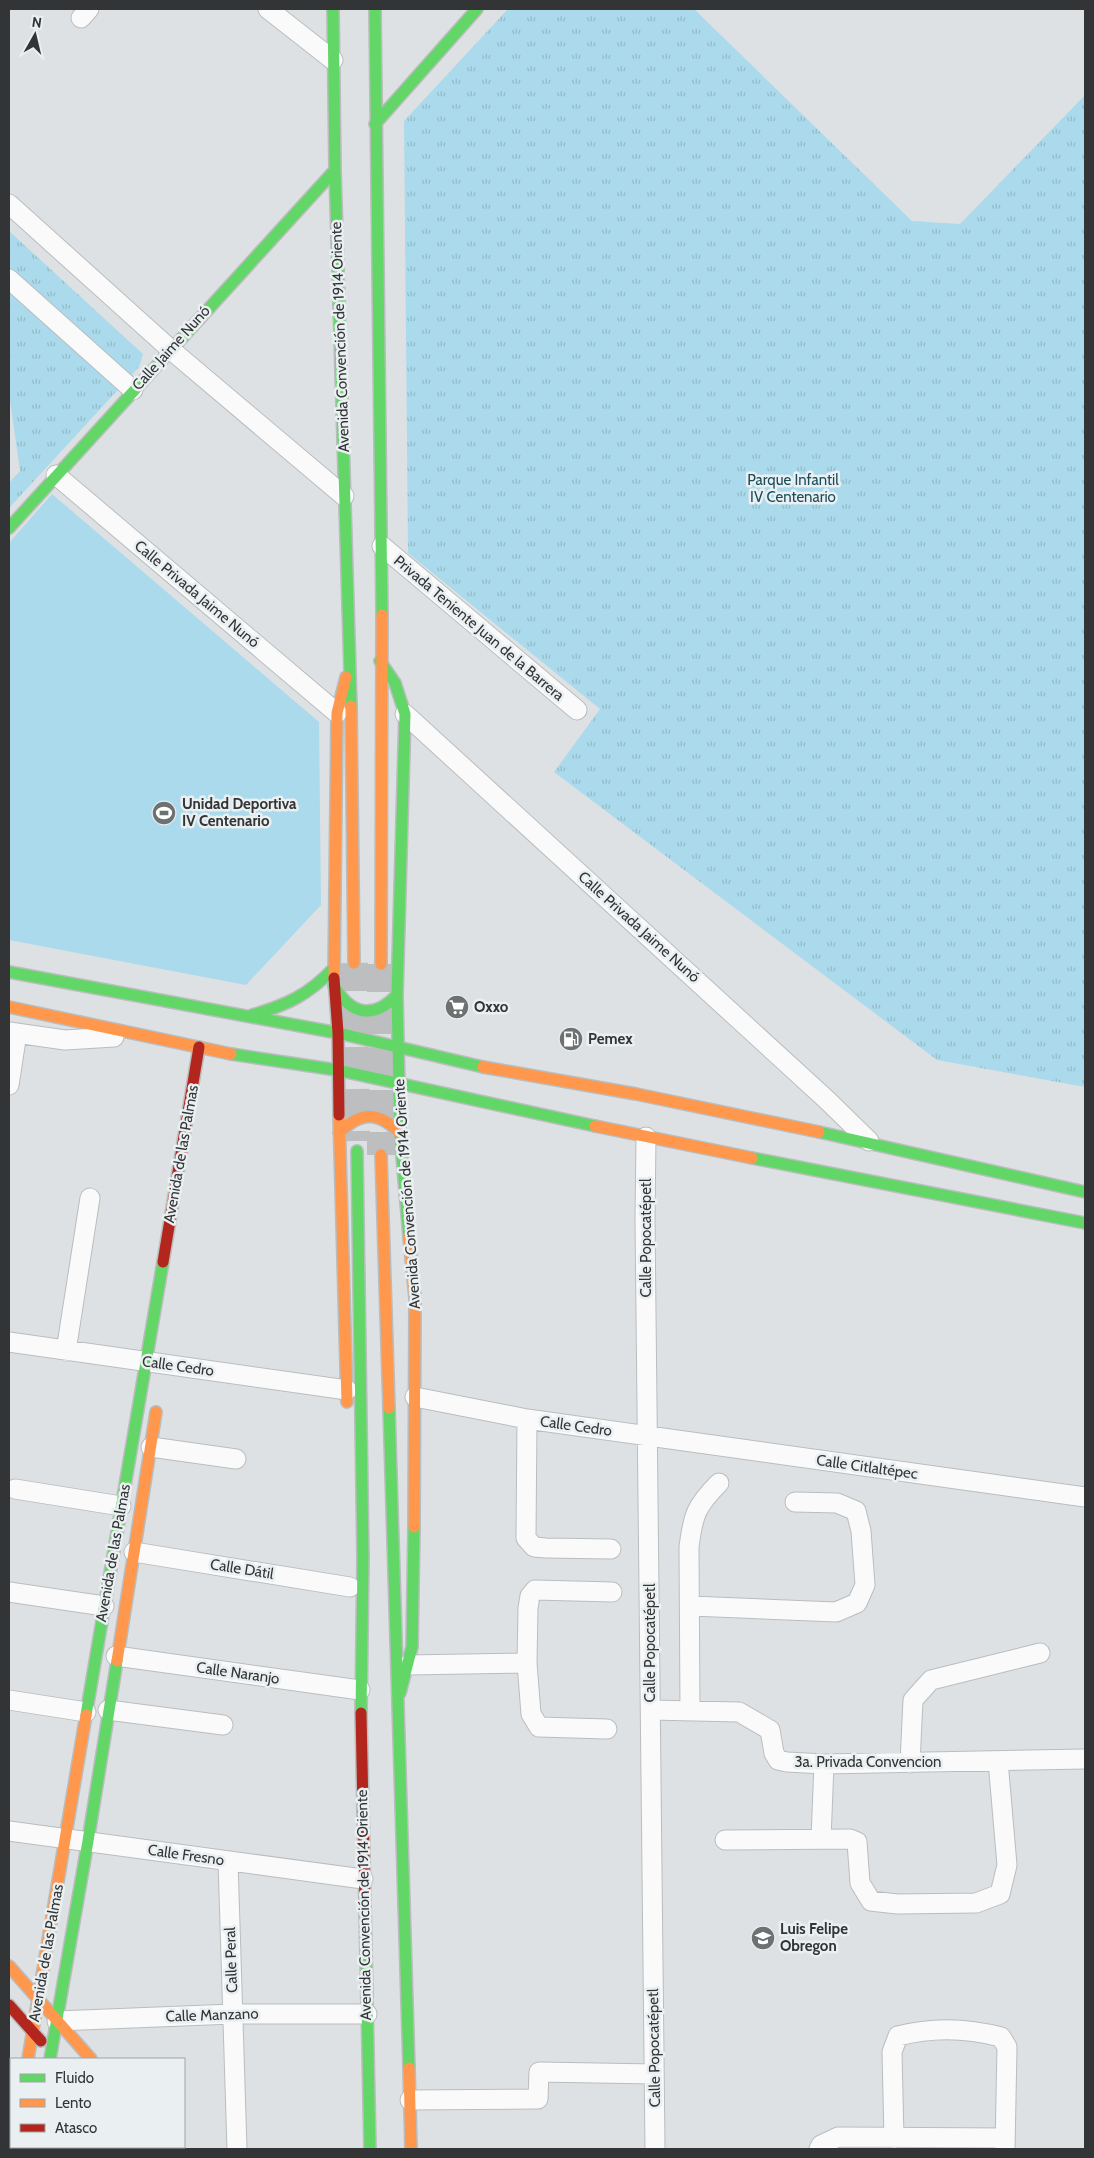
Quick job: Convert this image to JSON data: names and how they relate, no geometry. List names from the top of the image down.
{
  "streets": {
    "main road": ["Avenida Convención de 1914 Oriente", "Calle Jaime Nunó", "Avenida de las Palmas"],
    "street": [
      "Calle Privada Jaime Nunó",
      "Privada Teniente Juan de la Barrera",
      "Calle Popocatépetl",
      "Calle Cedro",
      "Calle Citlaltépec",
      "Calle Dátil",
      "Calle Naranjo",
      "3a. Privada Convencion",
      "Calle Fresno",
      "Calle Peral",
      "Calle Manzano"
    ]
  },
  "crossings": [
    ["Avenida Convención de 1914 Oriente", "Calle Jaime Nunó"],
    ["Avenida Convención de 1914 Oriente", "Calle Privada Jaime Nunó"],
    ["Avenida Convención de 1914 Oriente", "Calle Cedro"],
    ["Avenida Convención de 1914 Oriente", "Calle Dátil"],
    ["Avenida Convención de 1914 Oriente", "Calle Naranjo"],
    ["Avenida Convención de 1914 Oriente", "Calle Fresno"],
    ["Avenida Convención de 1914 Oriente", "Calle Manzano"],
    ["Calle Jaime Nunó", "Calle Privada Jaime Nunó"],
    ["Avenida de las Palmas", "Calle Cedro"],
    ["Avenida de las Palmas", "Calle Dátil"],
    ["Avenida de las Palmas", "Calle Naranjo"],
    ["Avenida de las Palmas", "Calle Fresno"],
    ["Avenida de las Palmas", "Calle Manzano"],
    ["Calle Popocatépetl", "Calle Cedro"],
    ["Calle Popocatépetl", "Calle Citlaltépec"],
    ["Calle Popocatépetl", "3a. Privada Convencion"],
    ["Calle Cedro", "Calle Citlaltépec"],
    ["Calle Fresno", "Calle Peral"],
    ["Calle Peral", "Calle Manzano"]
  ],
  "parks": ["Parque Infantil IV Centenario"],
  "places": {
    "sports": ["Unidad Deportiva IV Centenario"],
    "supermarket": ["Oxxo"],
    "fuel station": ["Pemex"],
    "school or university": ["Luis Felipe Obregon"]
  },
  "legend": ["Fluido", "Lento", "Atasco"],
  "north": "top"
}
